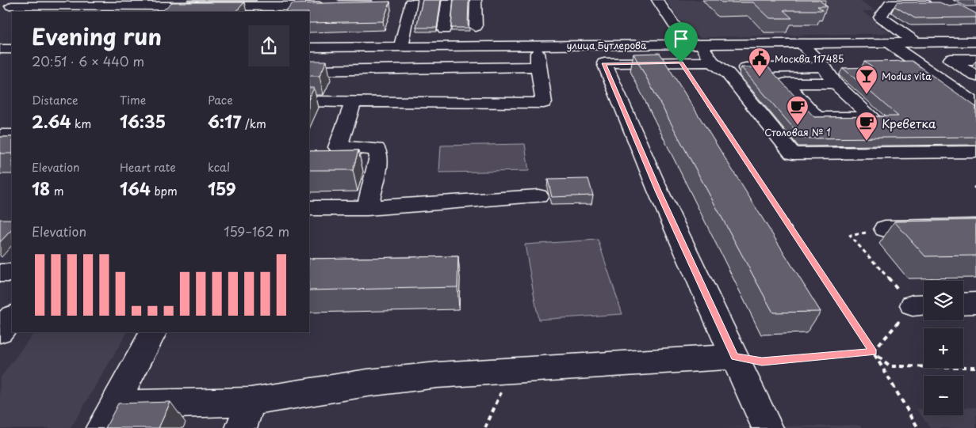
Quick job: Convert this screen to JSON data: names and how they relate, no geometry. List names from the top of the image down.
{
  "streets": {
    "street": ["улица Бутлерова"]
  },
  "places": {
    "public building": ["Москва 117485"],
    "bar": ["Modus vita"],
    "cafe": ["Столовая № 1", "Креветка"]
  },
  "page": {
    "heading": ["Evening run", "20:51 · 6 × 440 m"],
    "stats": [
      ["Distance", "2.64 km"],
      ["Time", "16:35"],
      ["Pace", "6:17 /km"],
      ["Elevation", "18 m"],
      ["Heart rate", "164 bpm"],
      ["kcal", "159"]
    ],
    "chart": ["Elevation", "159–162 m"],
    "map_buttons": ["+", "−"]
  }
}
